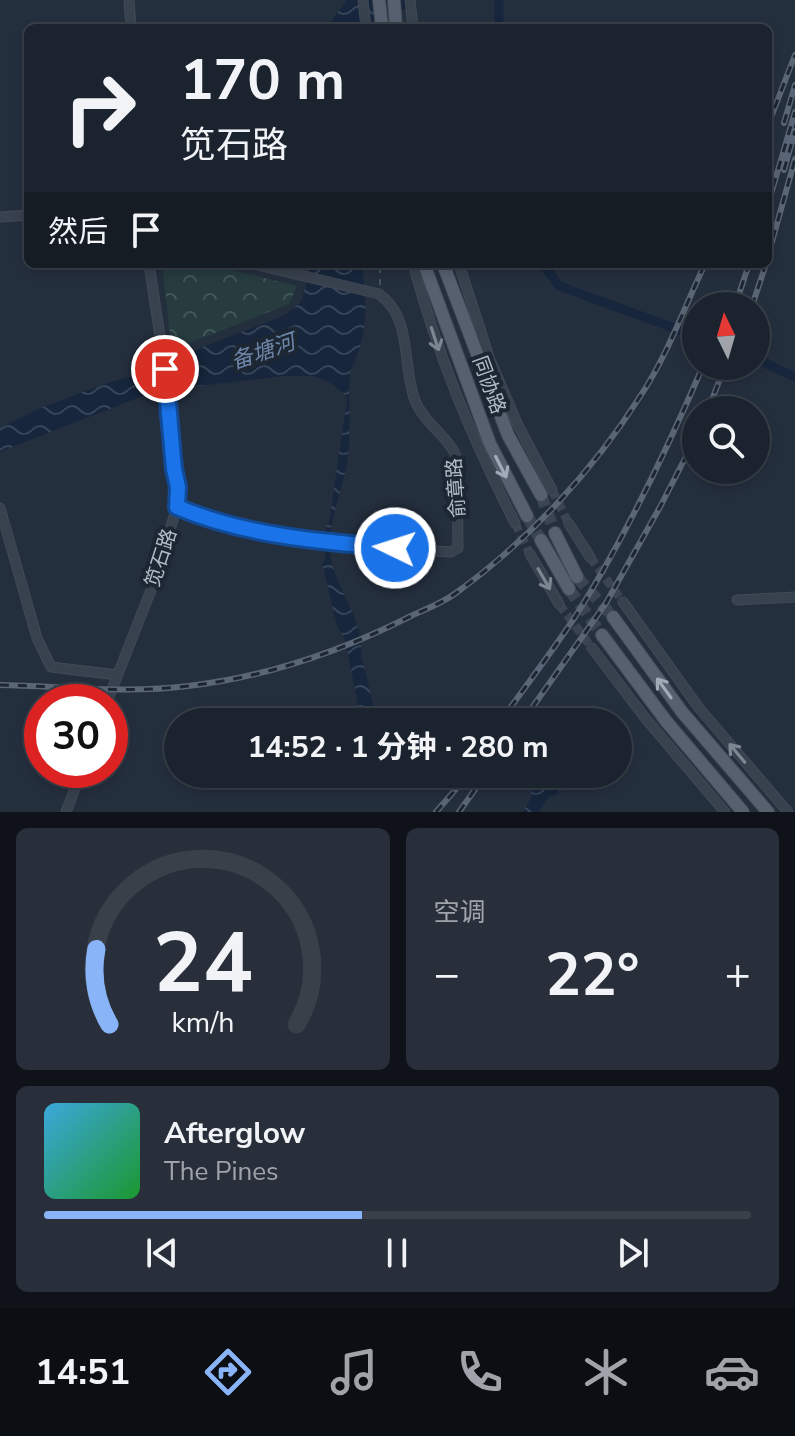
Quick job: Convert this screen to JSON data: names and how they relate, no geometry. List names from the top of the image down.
{
  "streets": {
    "main road": ["同协路"],
    "street": ["俞章路", "笕石路"]
  },
  "crossings": [
    ["俞章路", "笕石路"]
  ],
  "water": ["备塘河"],
  "north": "top",
  "page": {
    "turn": ["170 m", "笕石路"],
    "then": "然后",
    "limit": "30",
    "trip": "14:52 · 1 分钟 · 280 m",
    "tile": "空调",
    "heat": ["−", "22°", "+"],
    "song": ["Afterglow", "The Pines"],
    "tabs": "14:51",
    "gauge": ["24", "km/h"]
  }
}
